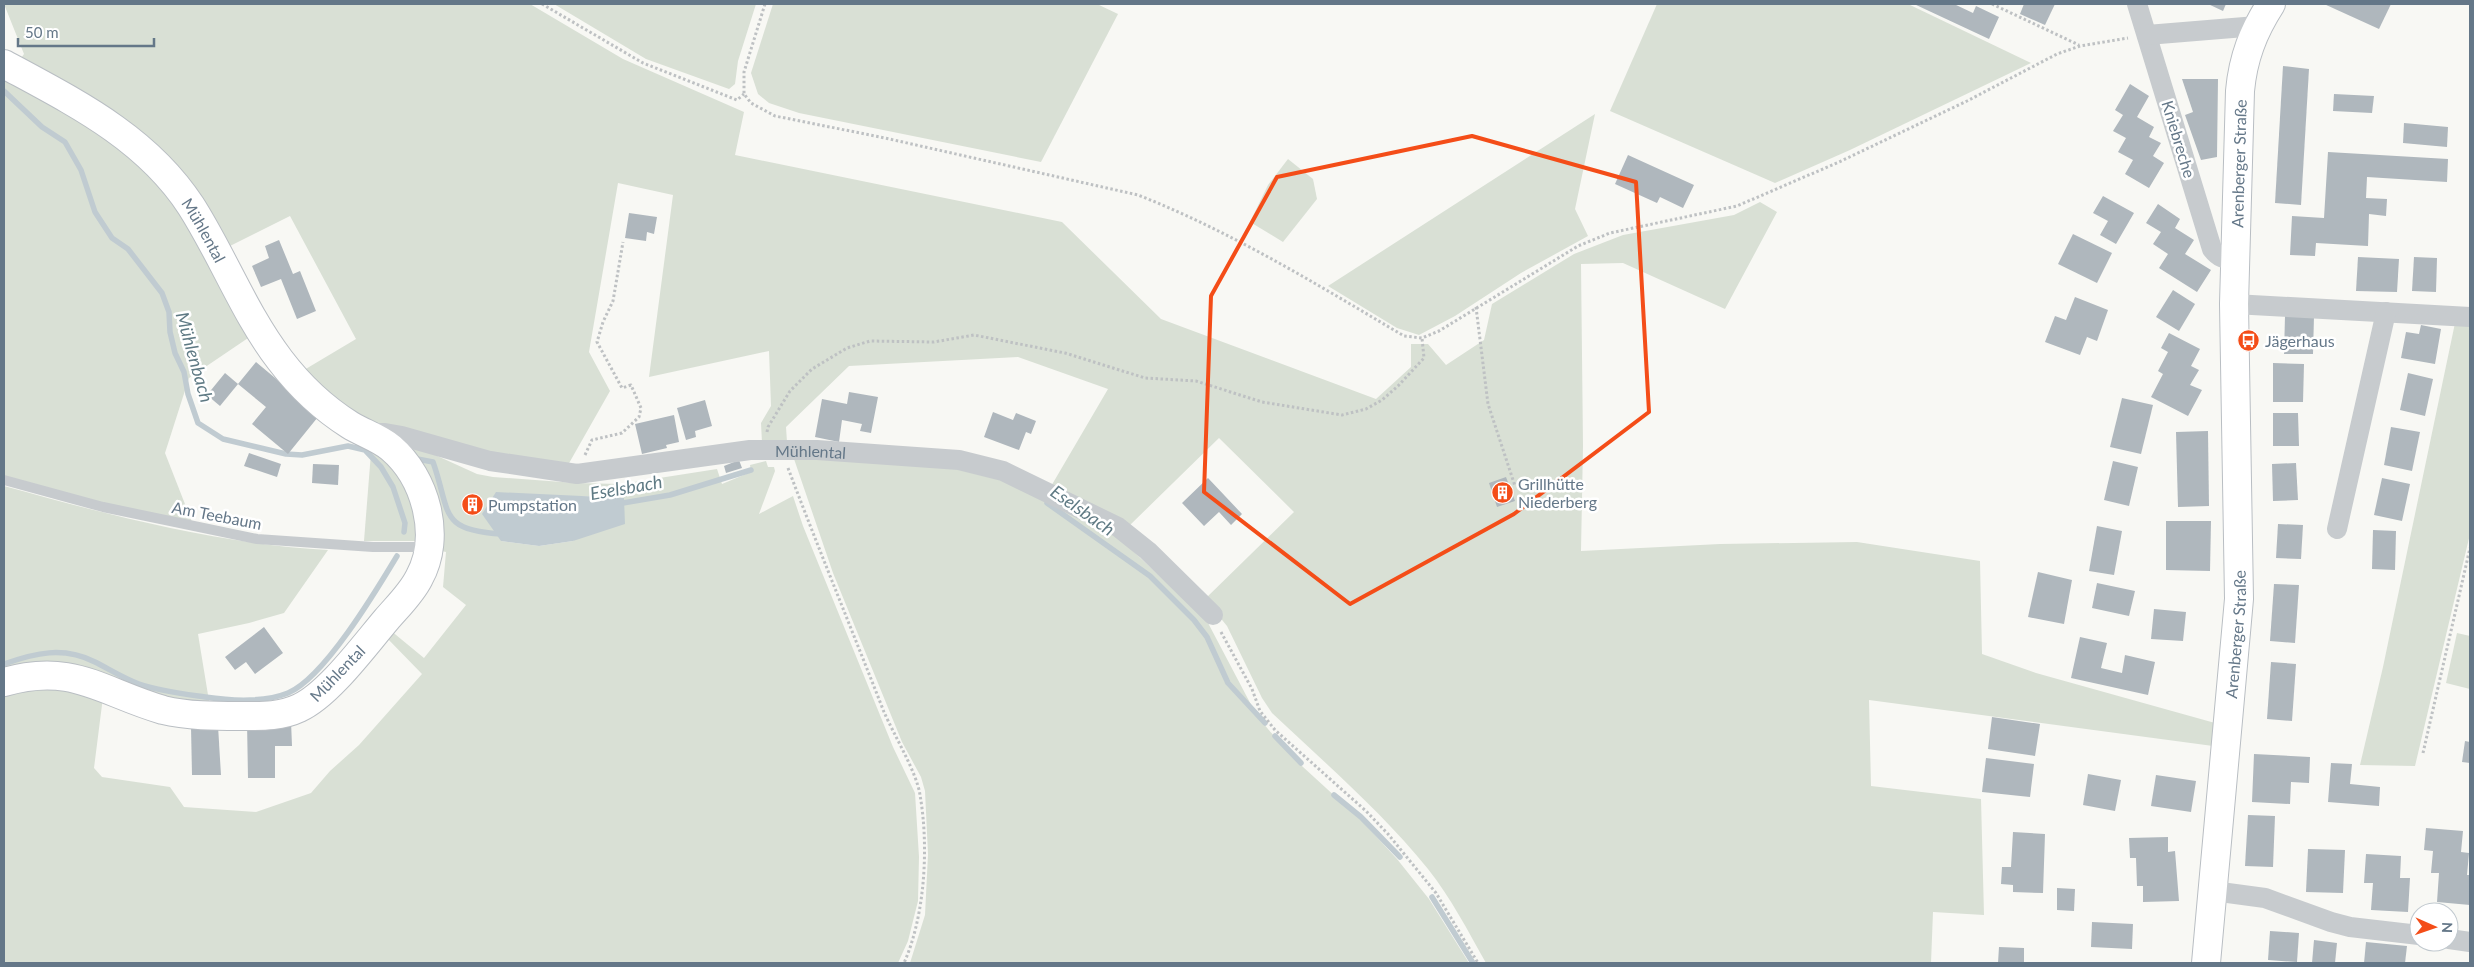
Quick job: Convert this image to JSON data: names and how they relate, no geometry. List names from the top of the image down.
{
  "streets": {
    "street": ["Kniebreche", "Arenberger Straße", "Mühlental"],
    "lane": ["Am Teebaum"]
  },
  "crossings": [
    ["Kniebreche", "Arenberger Straße"],
    ["Mühlental", "Am Teebaum"]
  ],
  "water": ["Mühlenbach", "Eselsbach"],
  "places": {
    "bus stop": ["Jägerhaus"],
    "building": ["Grillhütte Niederberg", "Pumpstation"]
  },
  "scale_bar": "50 m",
  "north": "right"
}
